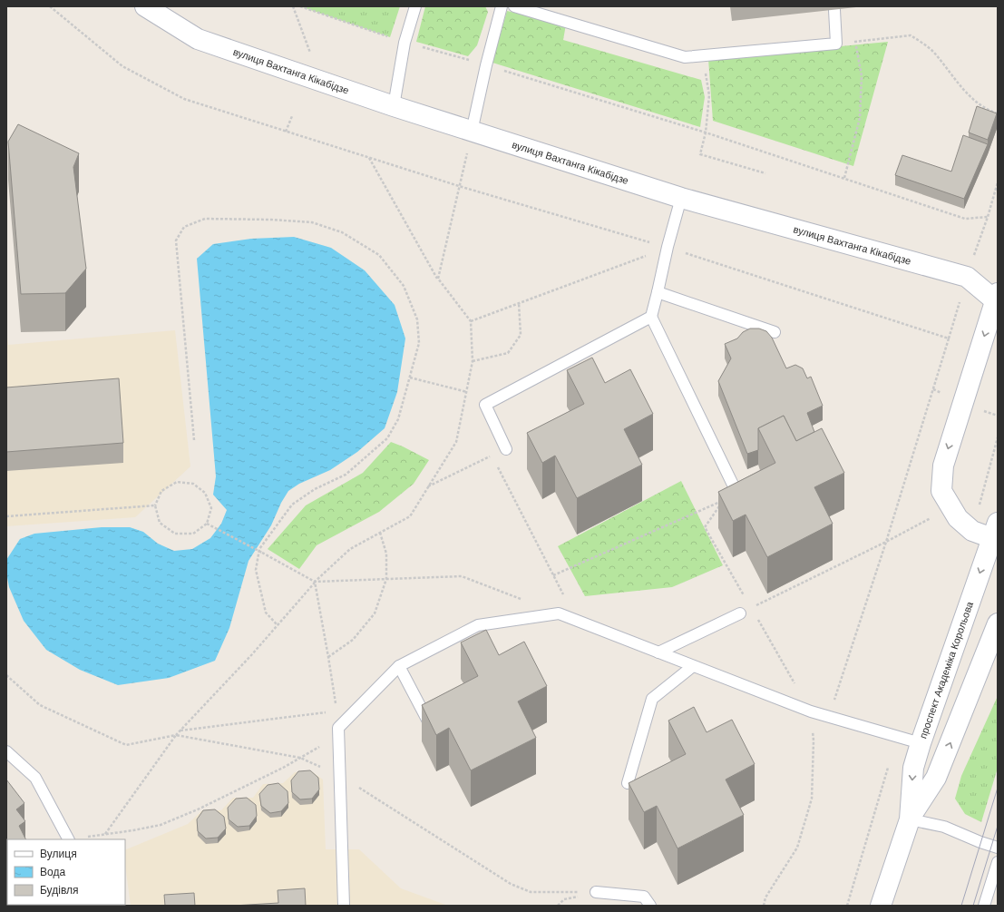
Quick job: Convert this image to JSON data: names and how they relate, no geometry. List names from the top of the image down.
{
  "streets": {
    "street": ["вулиця Вахтанга Кікабідзе", "проспект Академіка Корольова"]
  },
  "legend": ["Вулиця", "Вода", "Будівля"]
}
